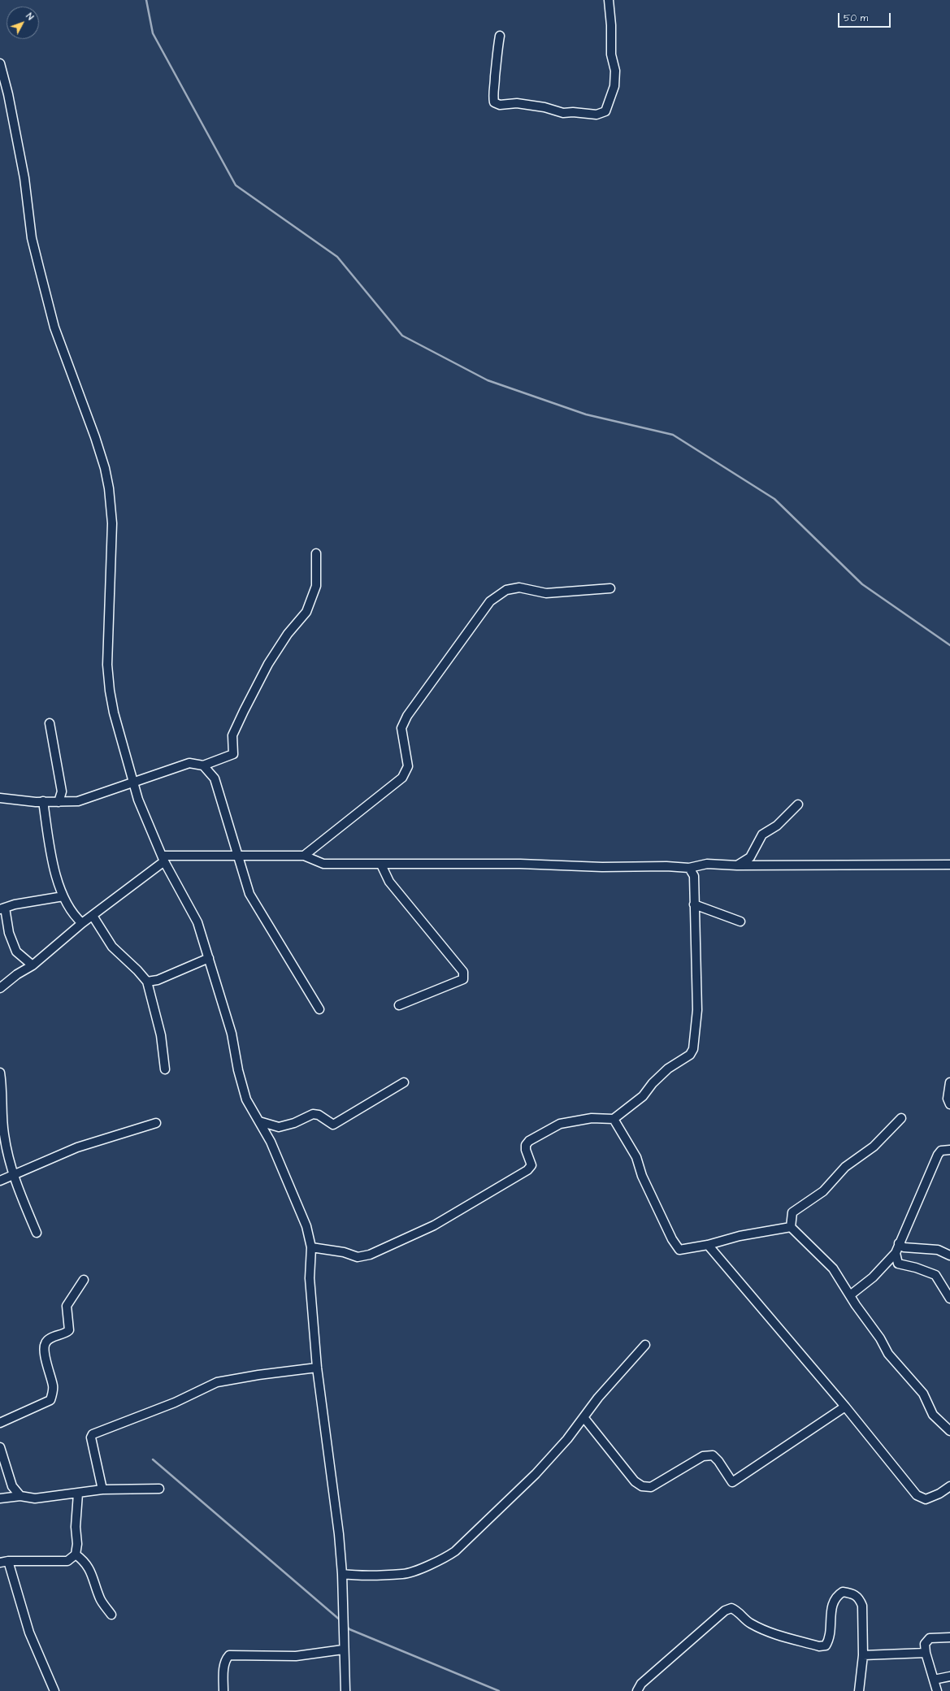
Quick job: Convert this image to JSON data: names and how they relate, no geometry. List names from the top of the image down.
{
  "scale_bar": "50 m",
  "north": "top right"
}
